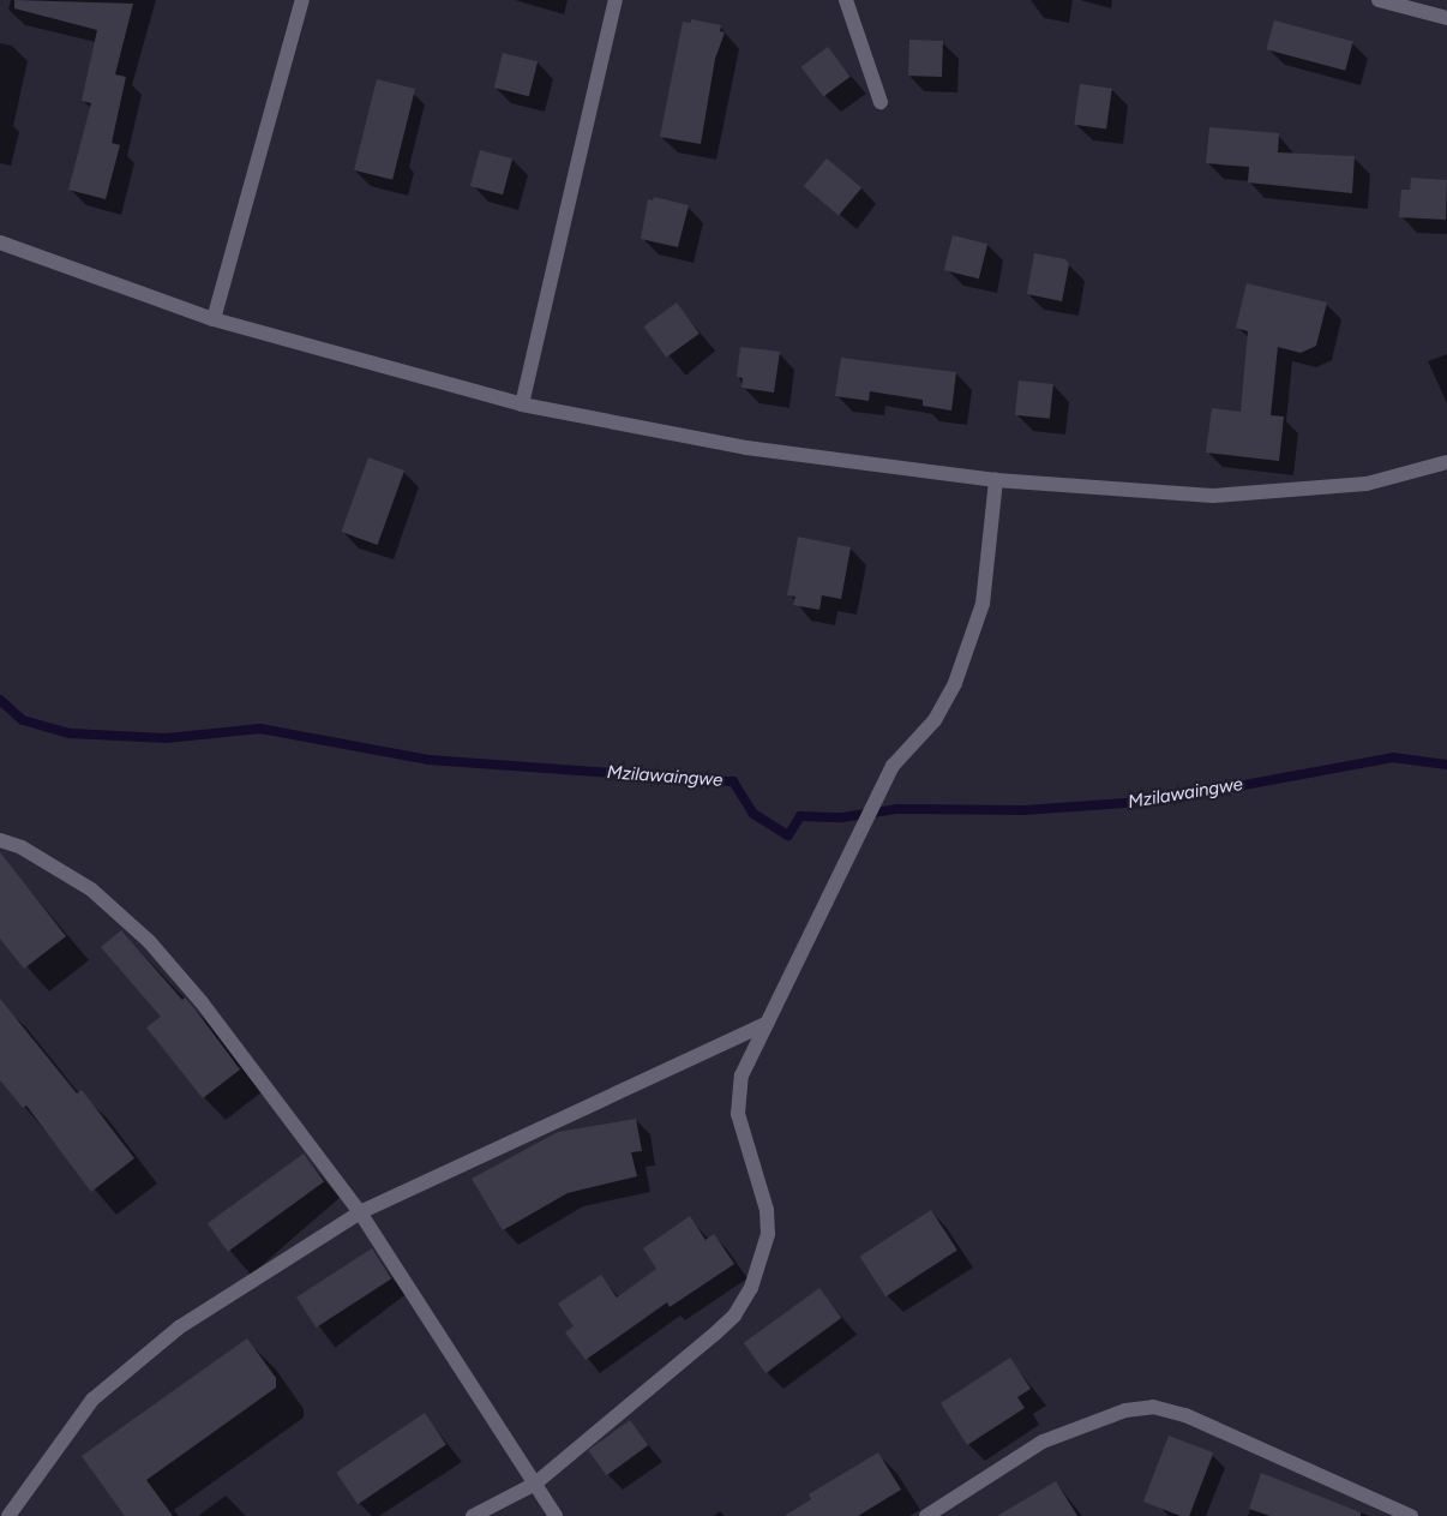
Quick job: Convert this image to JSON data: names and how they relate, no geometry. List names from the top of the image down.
{
  "water": ["Mzilawaingwe"]
}
